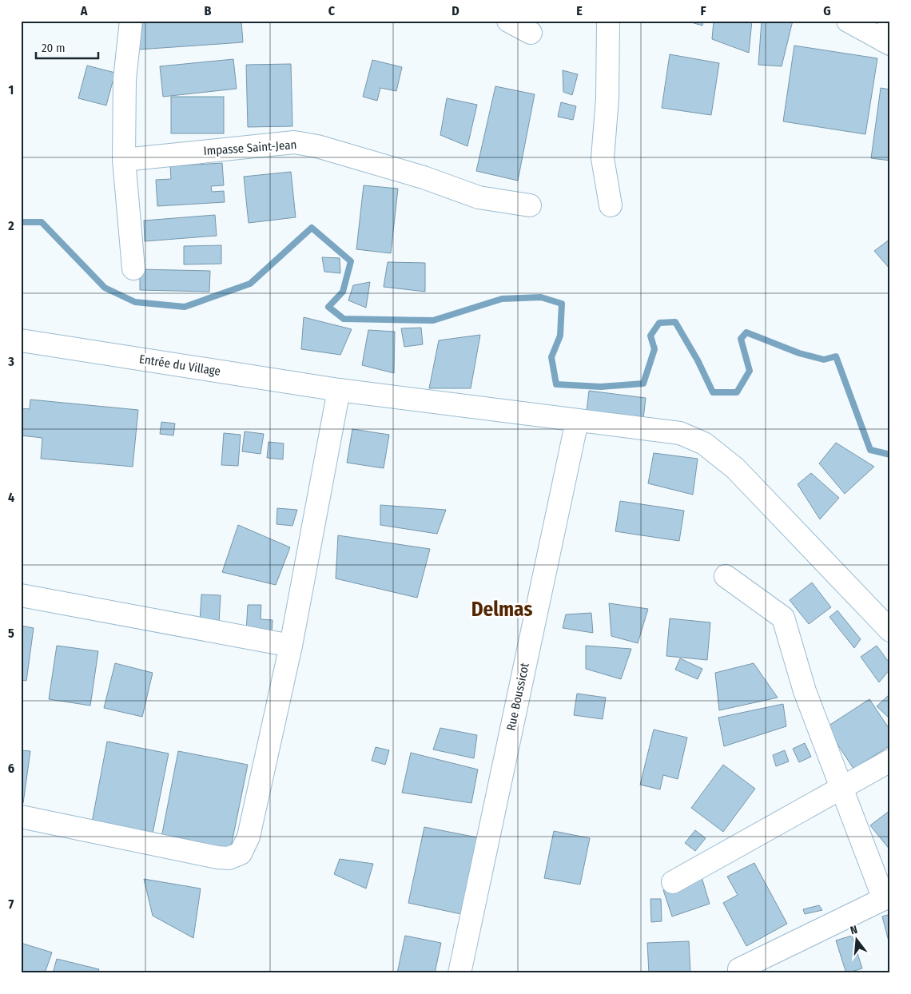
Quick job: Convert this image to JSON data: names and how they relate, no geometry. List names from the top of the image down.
{
  "streets": {
    "street": ["Impasse Saint-Jean", "Entrée du Village", "Rue Boussicot"]
  },
  "crossings": [
    ["Entrée du Village", "Rue Boussicot"]
  ],
  "districts": ["Delmas"],
  "scale_bar": "20 m",
  "north": "top",
  "grid": {
    "columns": [
      "A",
      "B",
      "C",
      "D",
      "E",
      "F",
      "G"
    ],
    "rows": [
      "1",
      "2",
      "3",
      "4",
      "5",
      "6",
      "7"
    ]
  }
}
